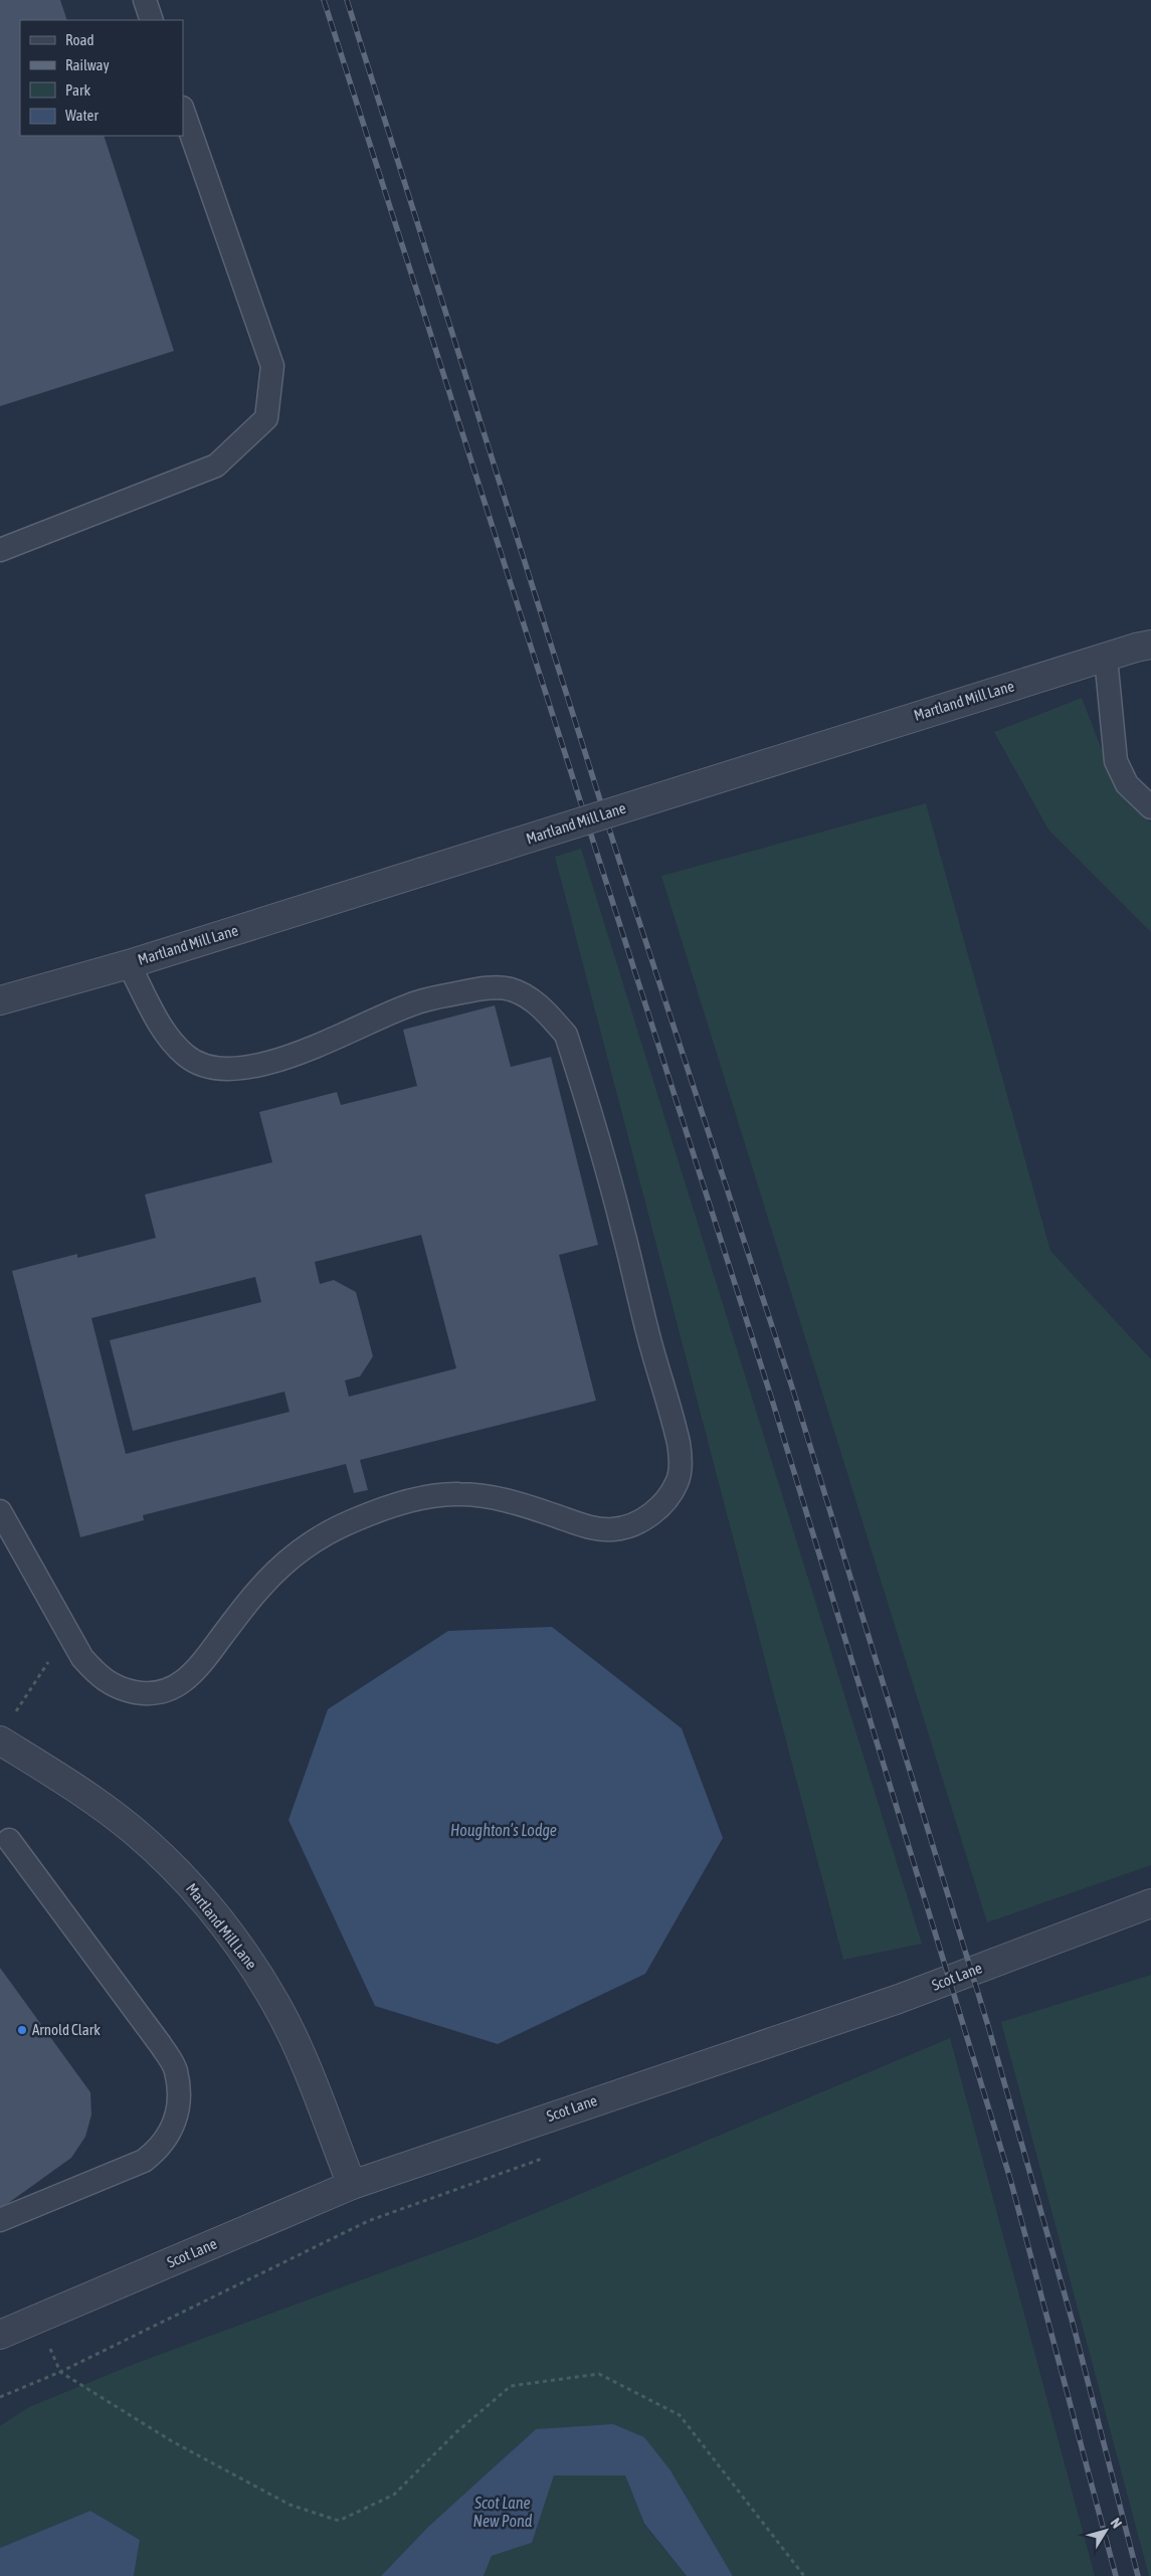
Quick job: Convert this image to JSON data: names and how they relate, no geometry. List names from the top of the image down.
{
  "streets": {
    "street": ["Martland Mill Lane", "Scot Lane"]
  },
  "crossings": [
    ["Martland Mill Lane", "Scot Lane"]
  ],
  "water": ["Houghton’s Lodge", "Scot Lane New Pond"],
  "places": ["Arnold Clark"],
  "legend": [
    "Road",
    "Railway",
    "Park",
    "Water"
  ],
  "north": "top right"
}
